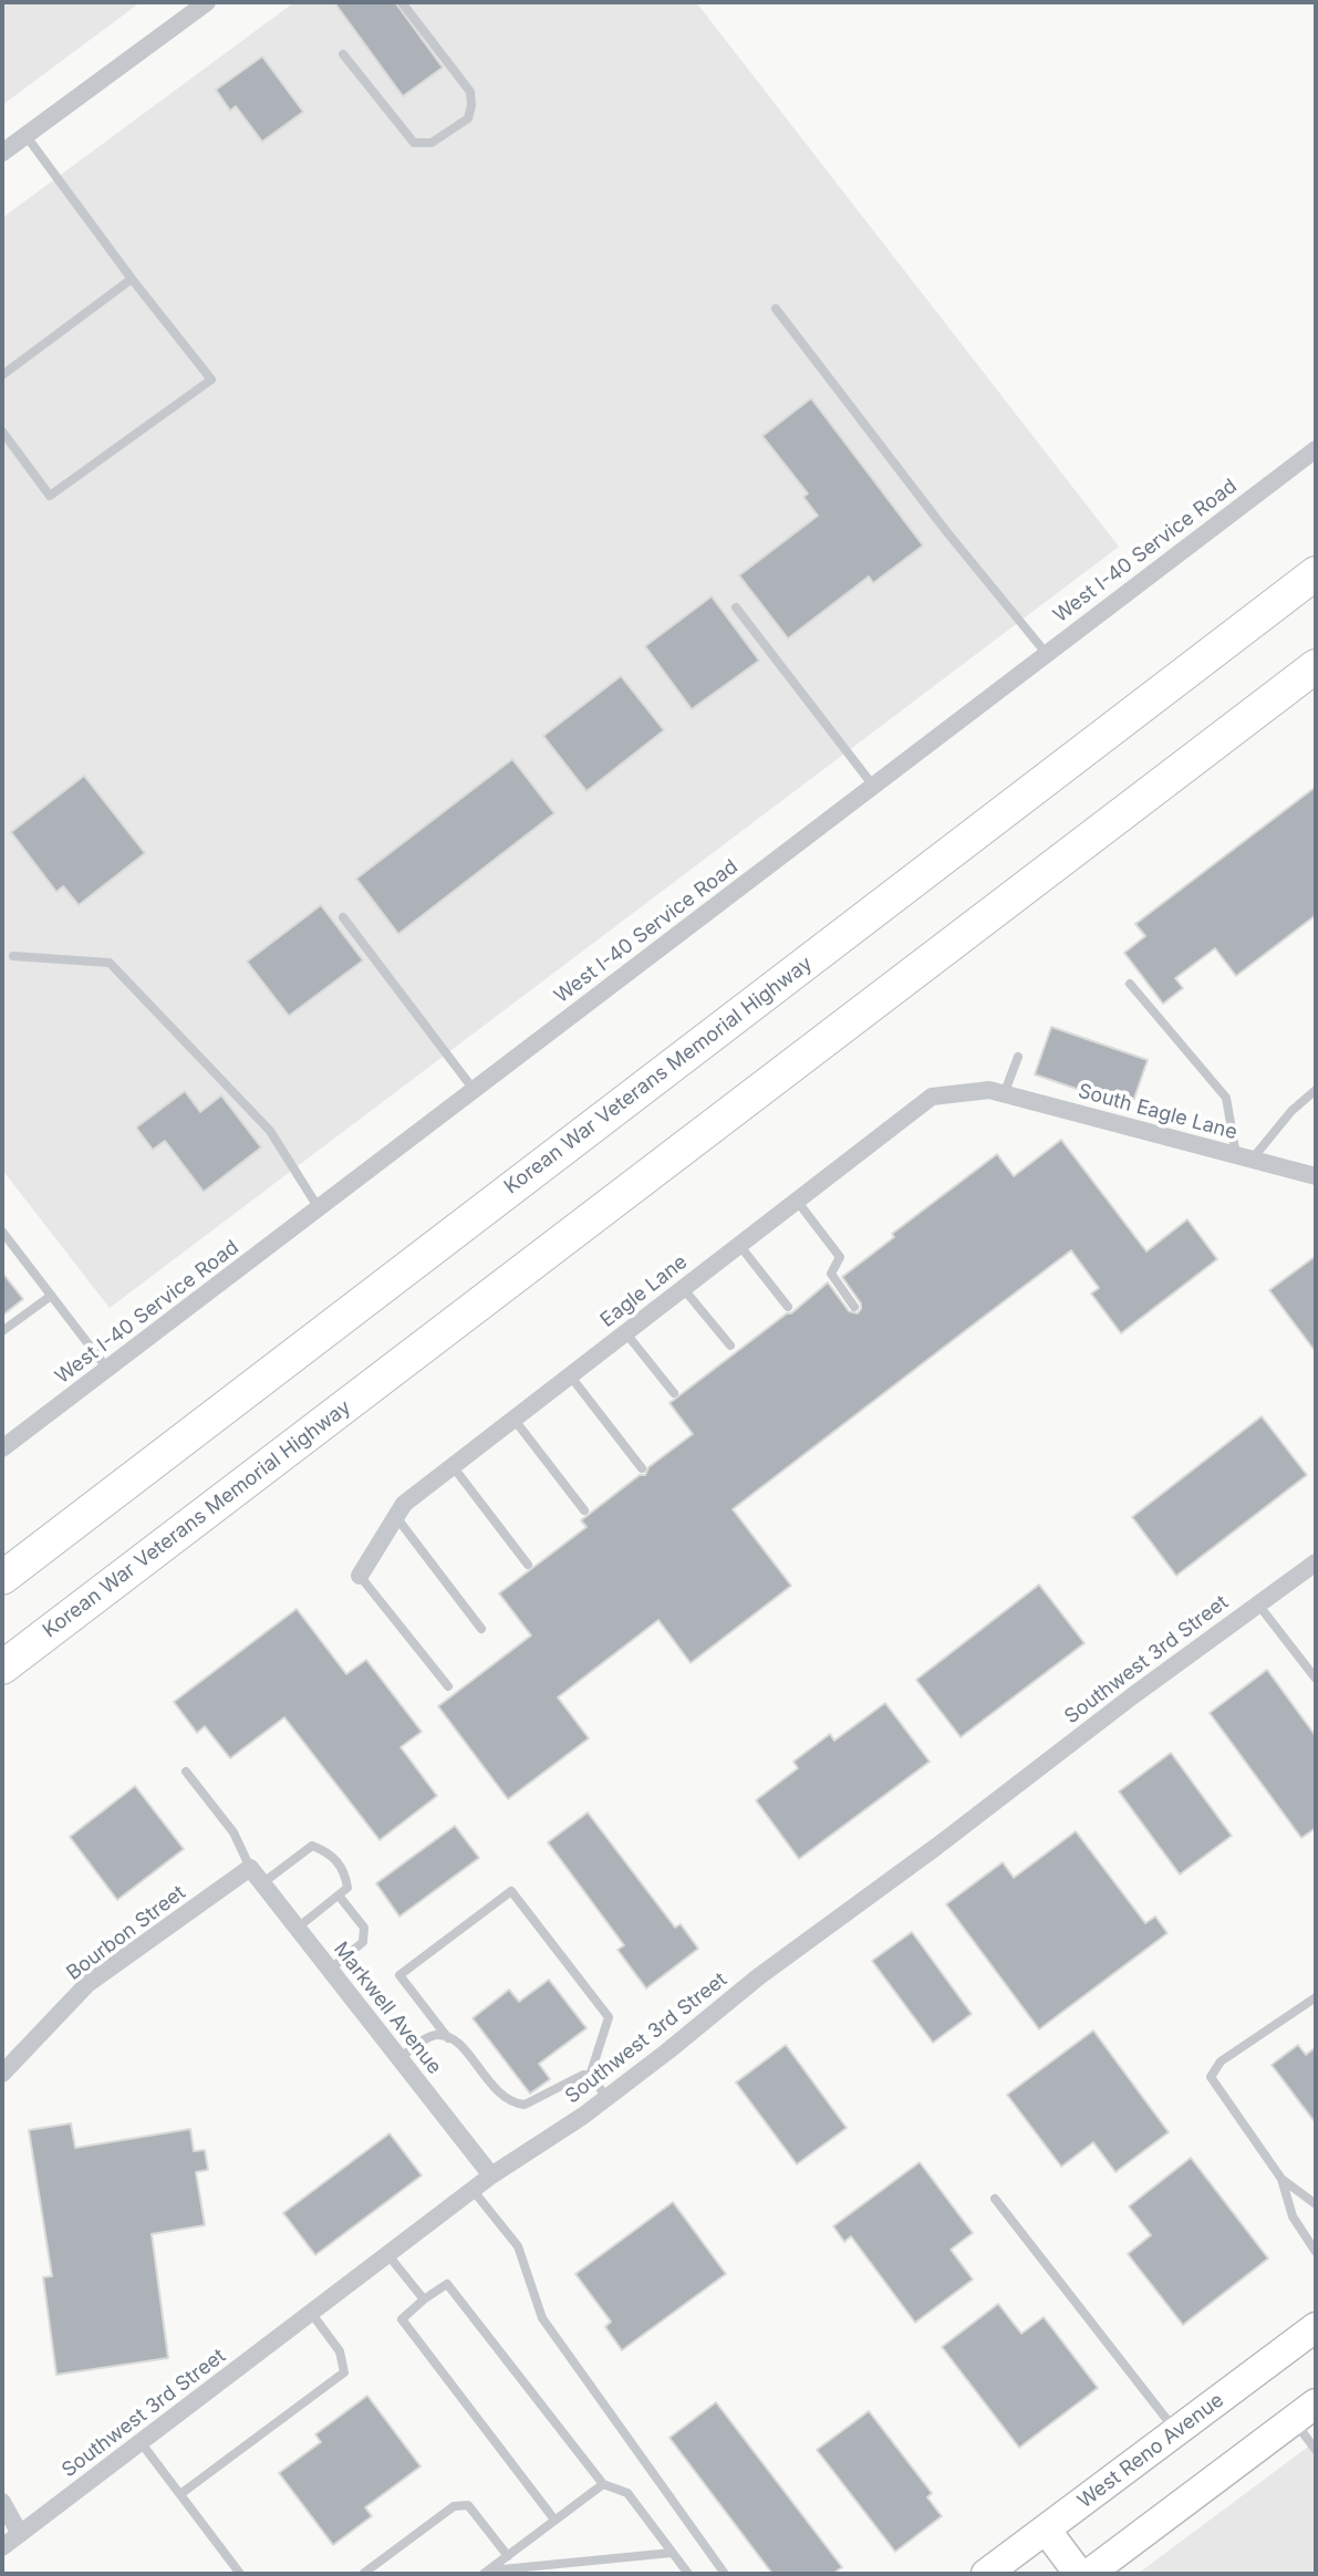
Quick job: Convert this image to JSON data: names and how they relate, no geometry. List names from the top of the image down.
{
  "streets": {
    "highway": ["Korean War Veterans Memorial Highway"],
    "main road": ["West Reno Avenue"],
    "street": [
      "West I-40 Service Road",
      "South Eagle Lane",
      "Eagle Lane",
      "Southwest 3rd Street",
      "Bourbon Street",
      "Markwell Avenue"
    ]
  },
  "crossings": [
    ["South Eagle Lane", "Eagle Lane"],
    ["Southwest 3rd Street", "Markwell Avenue"],
    ["Bourbon Street", "Markwell Avenue"]
  ]
}
